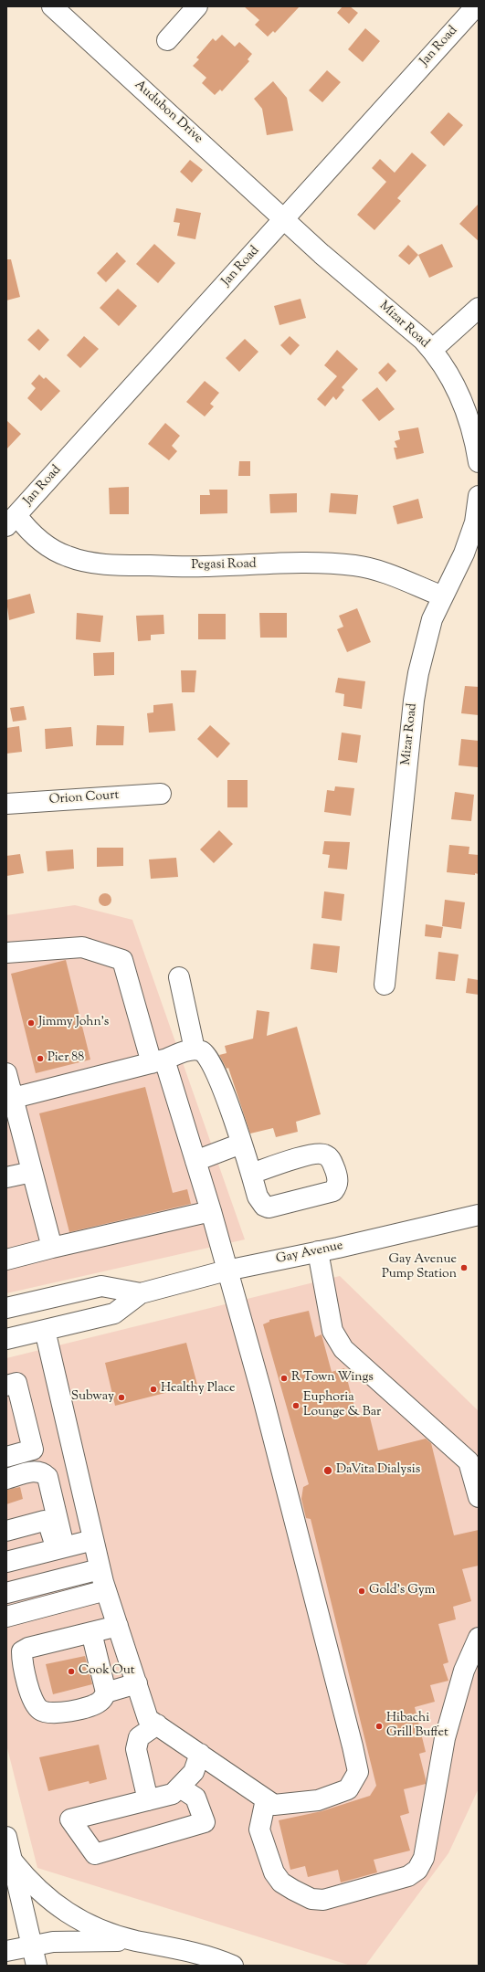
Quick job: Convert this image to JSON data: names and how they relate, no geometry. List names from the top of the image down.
{
  "streets": {
    "main road": [
      "Jan Road",
      "Audubon Drive",
      "Mizar Road",
      "Pegasi Road",
      "Orion Court",
      "Gay Avenue"
    ]
  },
  "crossings": [
    ["Jan Road", "Audubon Drive"],
    ["Jan Road", "Mizar Road"],
    ["Jan Road", "Pegasi Road"],
    ["Audubon Drive", "Mizar Road"],
    ["Mizar Road", "Pegasi Road"]
  ],
  "places": [
    "Jimmy John's",
    "Pier 88",
    "Gay Avenue Pump Station",
    "R Town Wings",
    "Healthy Place",
    "Subway",
    "Euphoria Lounge & Bar",
    "DaVita Dialysis",
    "Gold's Gym",
    "Cook Out",
    "Hibachi Grill Buffet"
  ]
}
